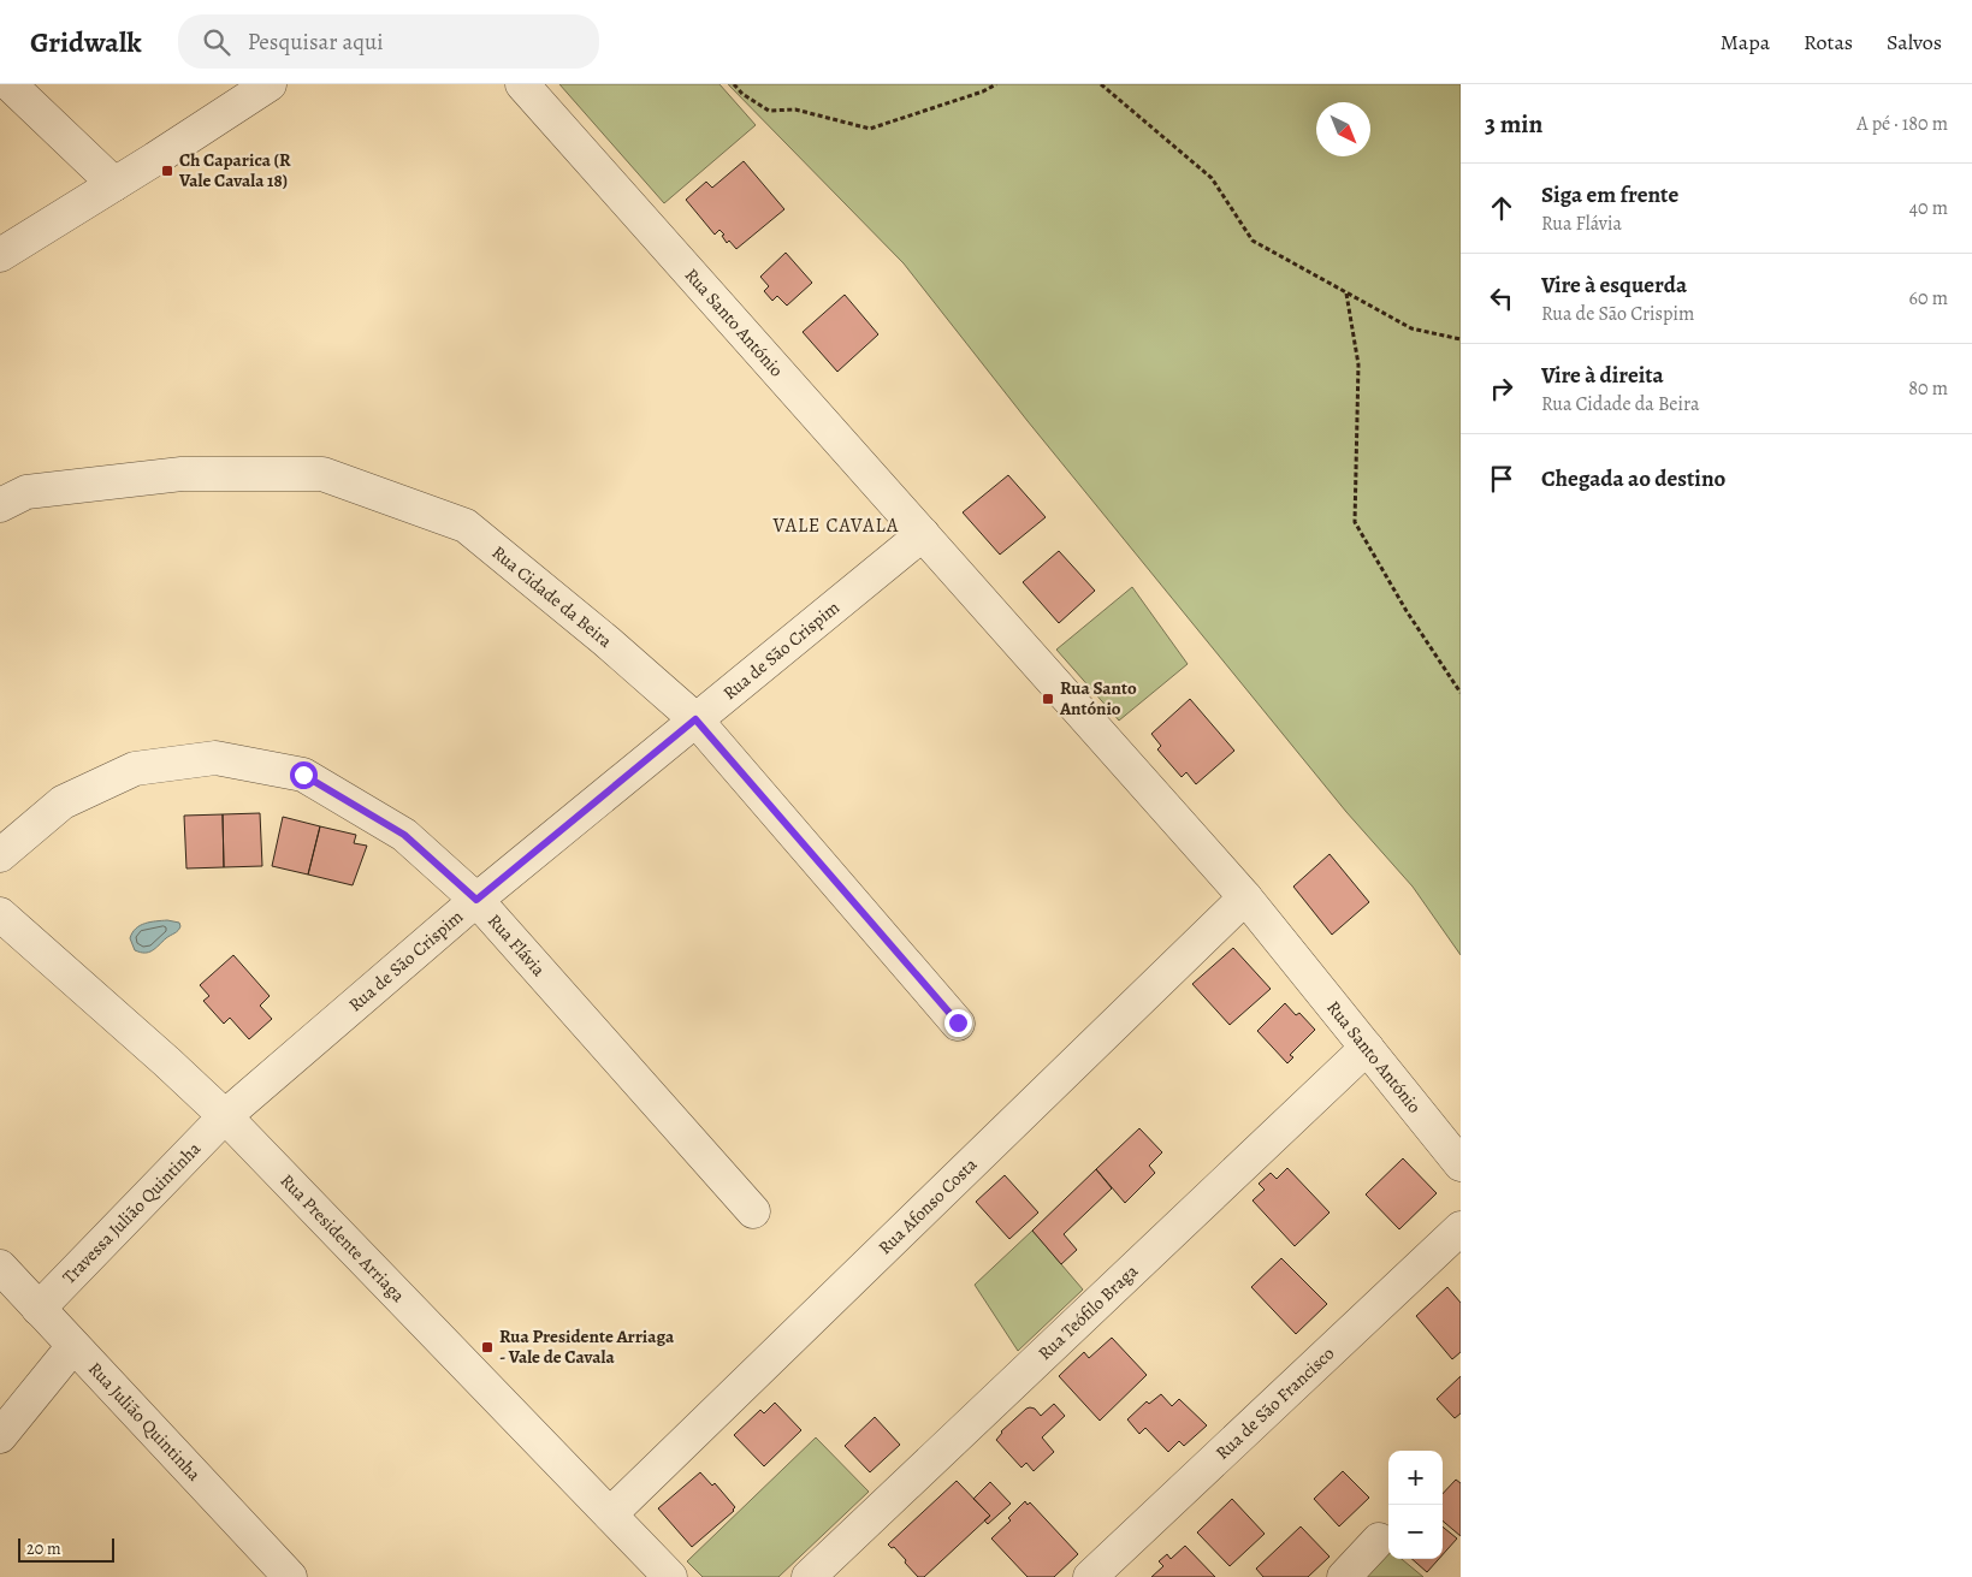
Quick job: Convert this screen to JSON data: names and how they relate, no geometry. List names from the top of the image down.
{
  "streets": {
    "street": [
      "Rua Santo António",
      "Rua Cidade da Beira",
      "Rua de São Crispim",
      "Rua Flávia",
      "Rua Afonso Costa",
      "Travessa Julião Quintinha",
      "Rua Presidente Arriaga",
      "Rua Teófilo Braga",
      "Rua de São Francisco",
      "Rua Julião Quintinha"
    ]
  },
  "crossings": [
    ["Rua Santo António", "Rua de São Crispim"],
    ["Rua Santo António", "Rua Afonso Costa"],
    ["Rua Santo António", "Rua Teófilo Braga"],
    ["Rua Cidade da Beira", "Rua de São Crispim"],
    ["Rua de São Crispim", "Rua Flávia"],
    ["Rua de São Crispim", "Travessa Julião Quintinha"],
    ["Rua de São Crispim", "Rua Presidente Arriaga"],
    ["Rua Afonso Costa", "Rua Presidente Arriaga"],
    ["Travessa Julião Quintinha", "Rua Presidente Arriaga"],
    ["Travessa Julião Quintinha", "Rua Julião Quintinha"]
  ],
  "districts": ["VALE CAVALA"],
  "places": {
    "transit": ["Ch Caparica (R Vale Cavala 18)", "Rua Santo António", "Rua Presidente Arriaga - Vale de Cavala"]
  },
  "scale_bar": "20 m",
  "north": "bottom right",
  "page": {
    "header": "Gridwalk",
    "search": "Pesquisar aqui",
    "nav": ["Mapa", "Rotas", "Salvos"],
    "heading": ["3 min", "A pé · 180 m"],
    "list": [
      ["Siga em frente", "Rua Flávia", "40 m"],
      ["Vire à esquerda", "Rua de São Crispim", "60 m"],
      ["Vire à direita", "Rua Cidade da Beira", "80 m"],
      "Chegada ao destino"
    ],
    "map_buttons": ["+", "−"],
    "scale": "20 m"
  }
}
